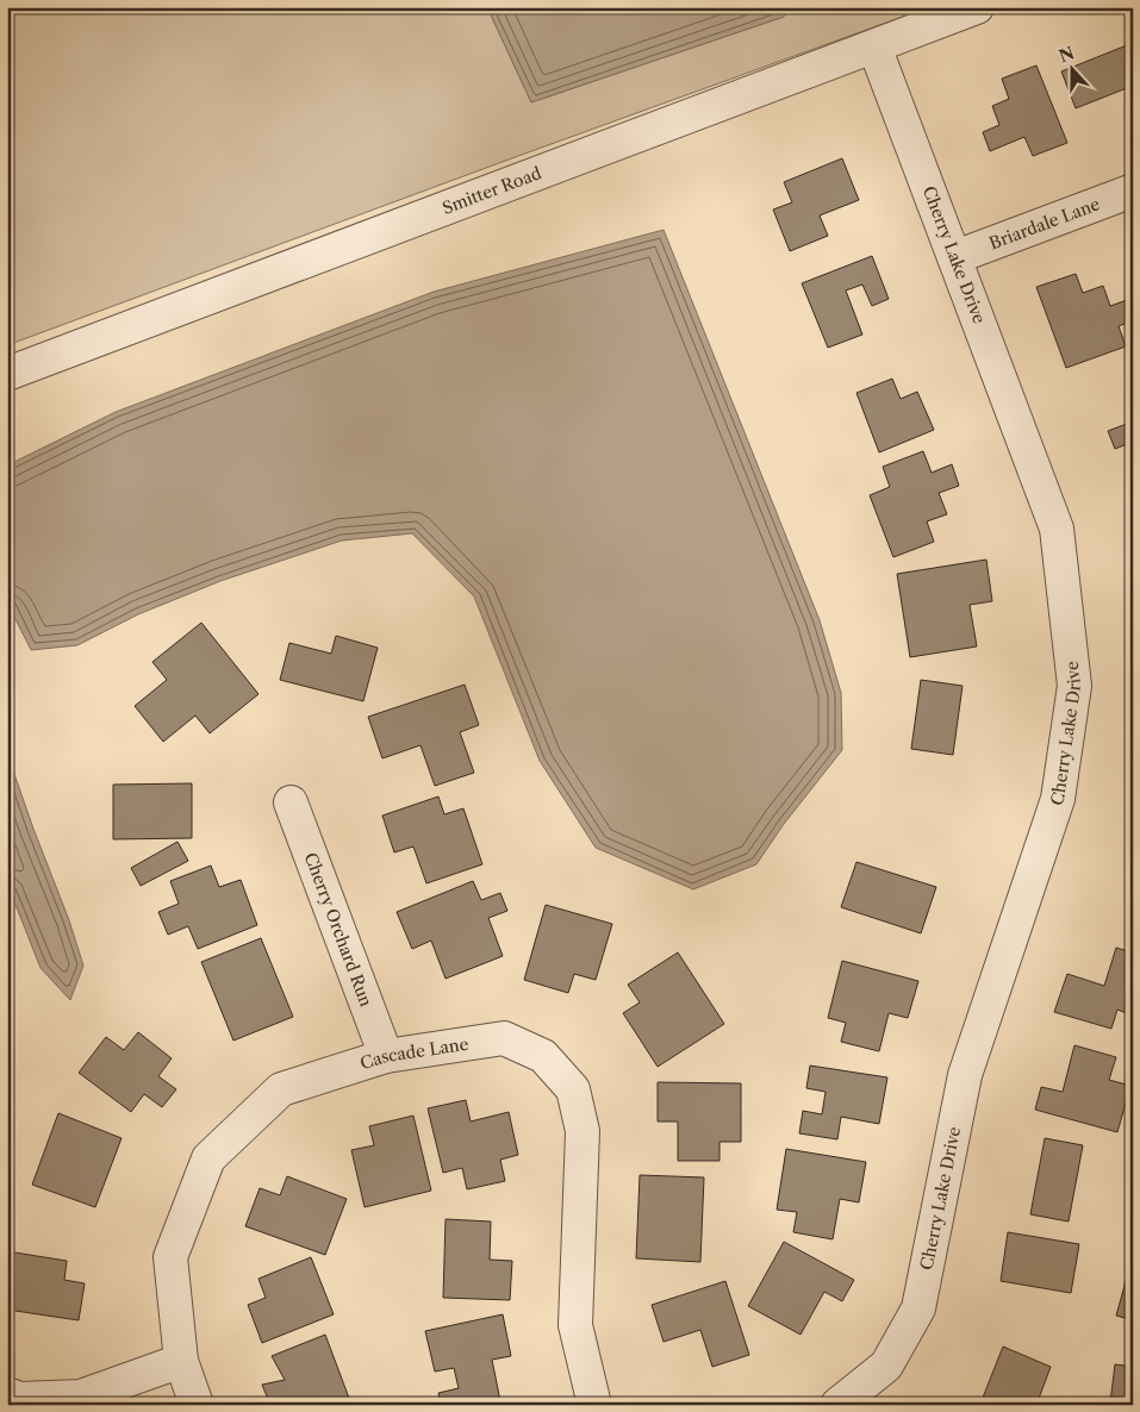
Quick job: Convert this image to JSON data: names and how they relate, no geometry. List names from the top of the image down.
{
  "streets": {
    "street": [
      "Smitter Road",
      "Briardale Lane",
      "Cherry Lake Drive",
      "Cherry Orchard Run",
      "Cascade Lane"
    ]
  },
  "crossings": [
    ["Smitter Road", "Cherry Lake Drive"],
    ["Briardale Lane", "Cherry Lake Drive"],
    ["Cherry Orchard Run", "Cascade Lane"]
  ],
  "north": "top"
}
